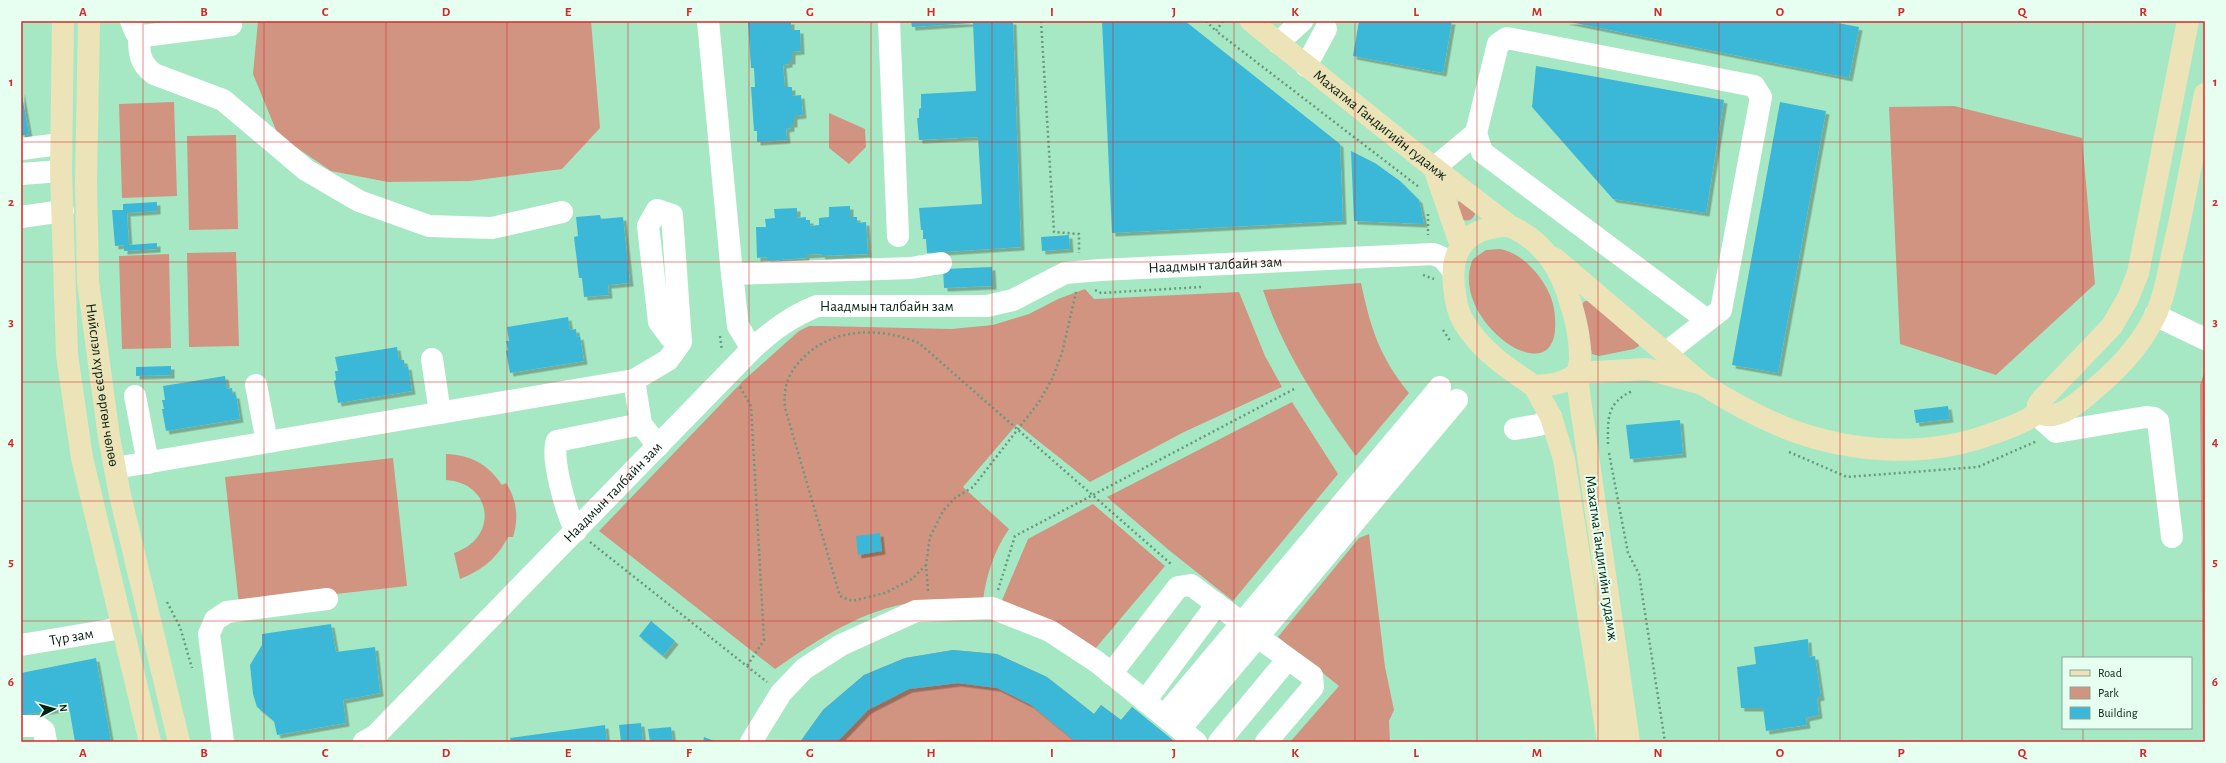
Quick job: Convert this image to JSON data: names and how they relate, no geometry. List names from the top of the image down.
{
  "streets": {
    "main road": ["Махатма Гандигийн гудамж", "Нийслэл хүрээ өргөн чөлөө"],
    "street": ["Наадмын талбайн зам", "Түр зам"]
  },
  "crossings": [
    ["Нийслэл хүрээ өргөн чөлөө", "Түр зам"]
  ],
  "legend": ["Road", "Park", "Building"],
  "north": "right",
  "grid": {
    "columns": [
      "A",
      "B",
      "C",
      "D",
      "E",
      "F",
      "G",
      "H",
      "I",
      "J",
      "K",
      "L",
      "M",
      "N",
      "O",
      "P",
      "Q",
      "R"
    ],
    "rows": [
      "1",
      "2",
      "3",
      "4",
      "5",
      "6"
    ]
  }
}
